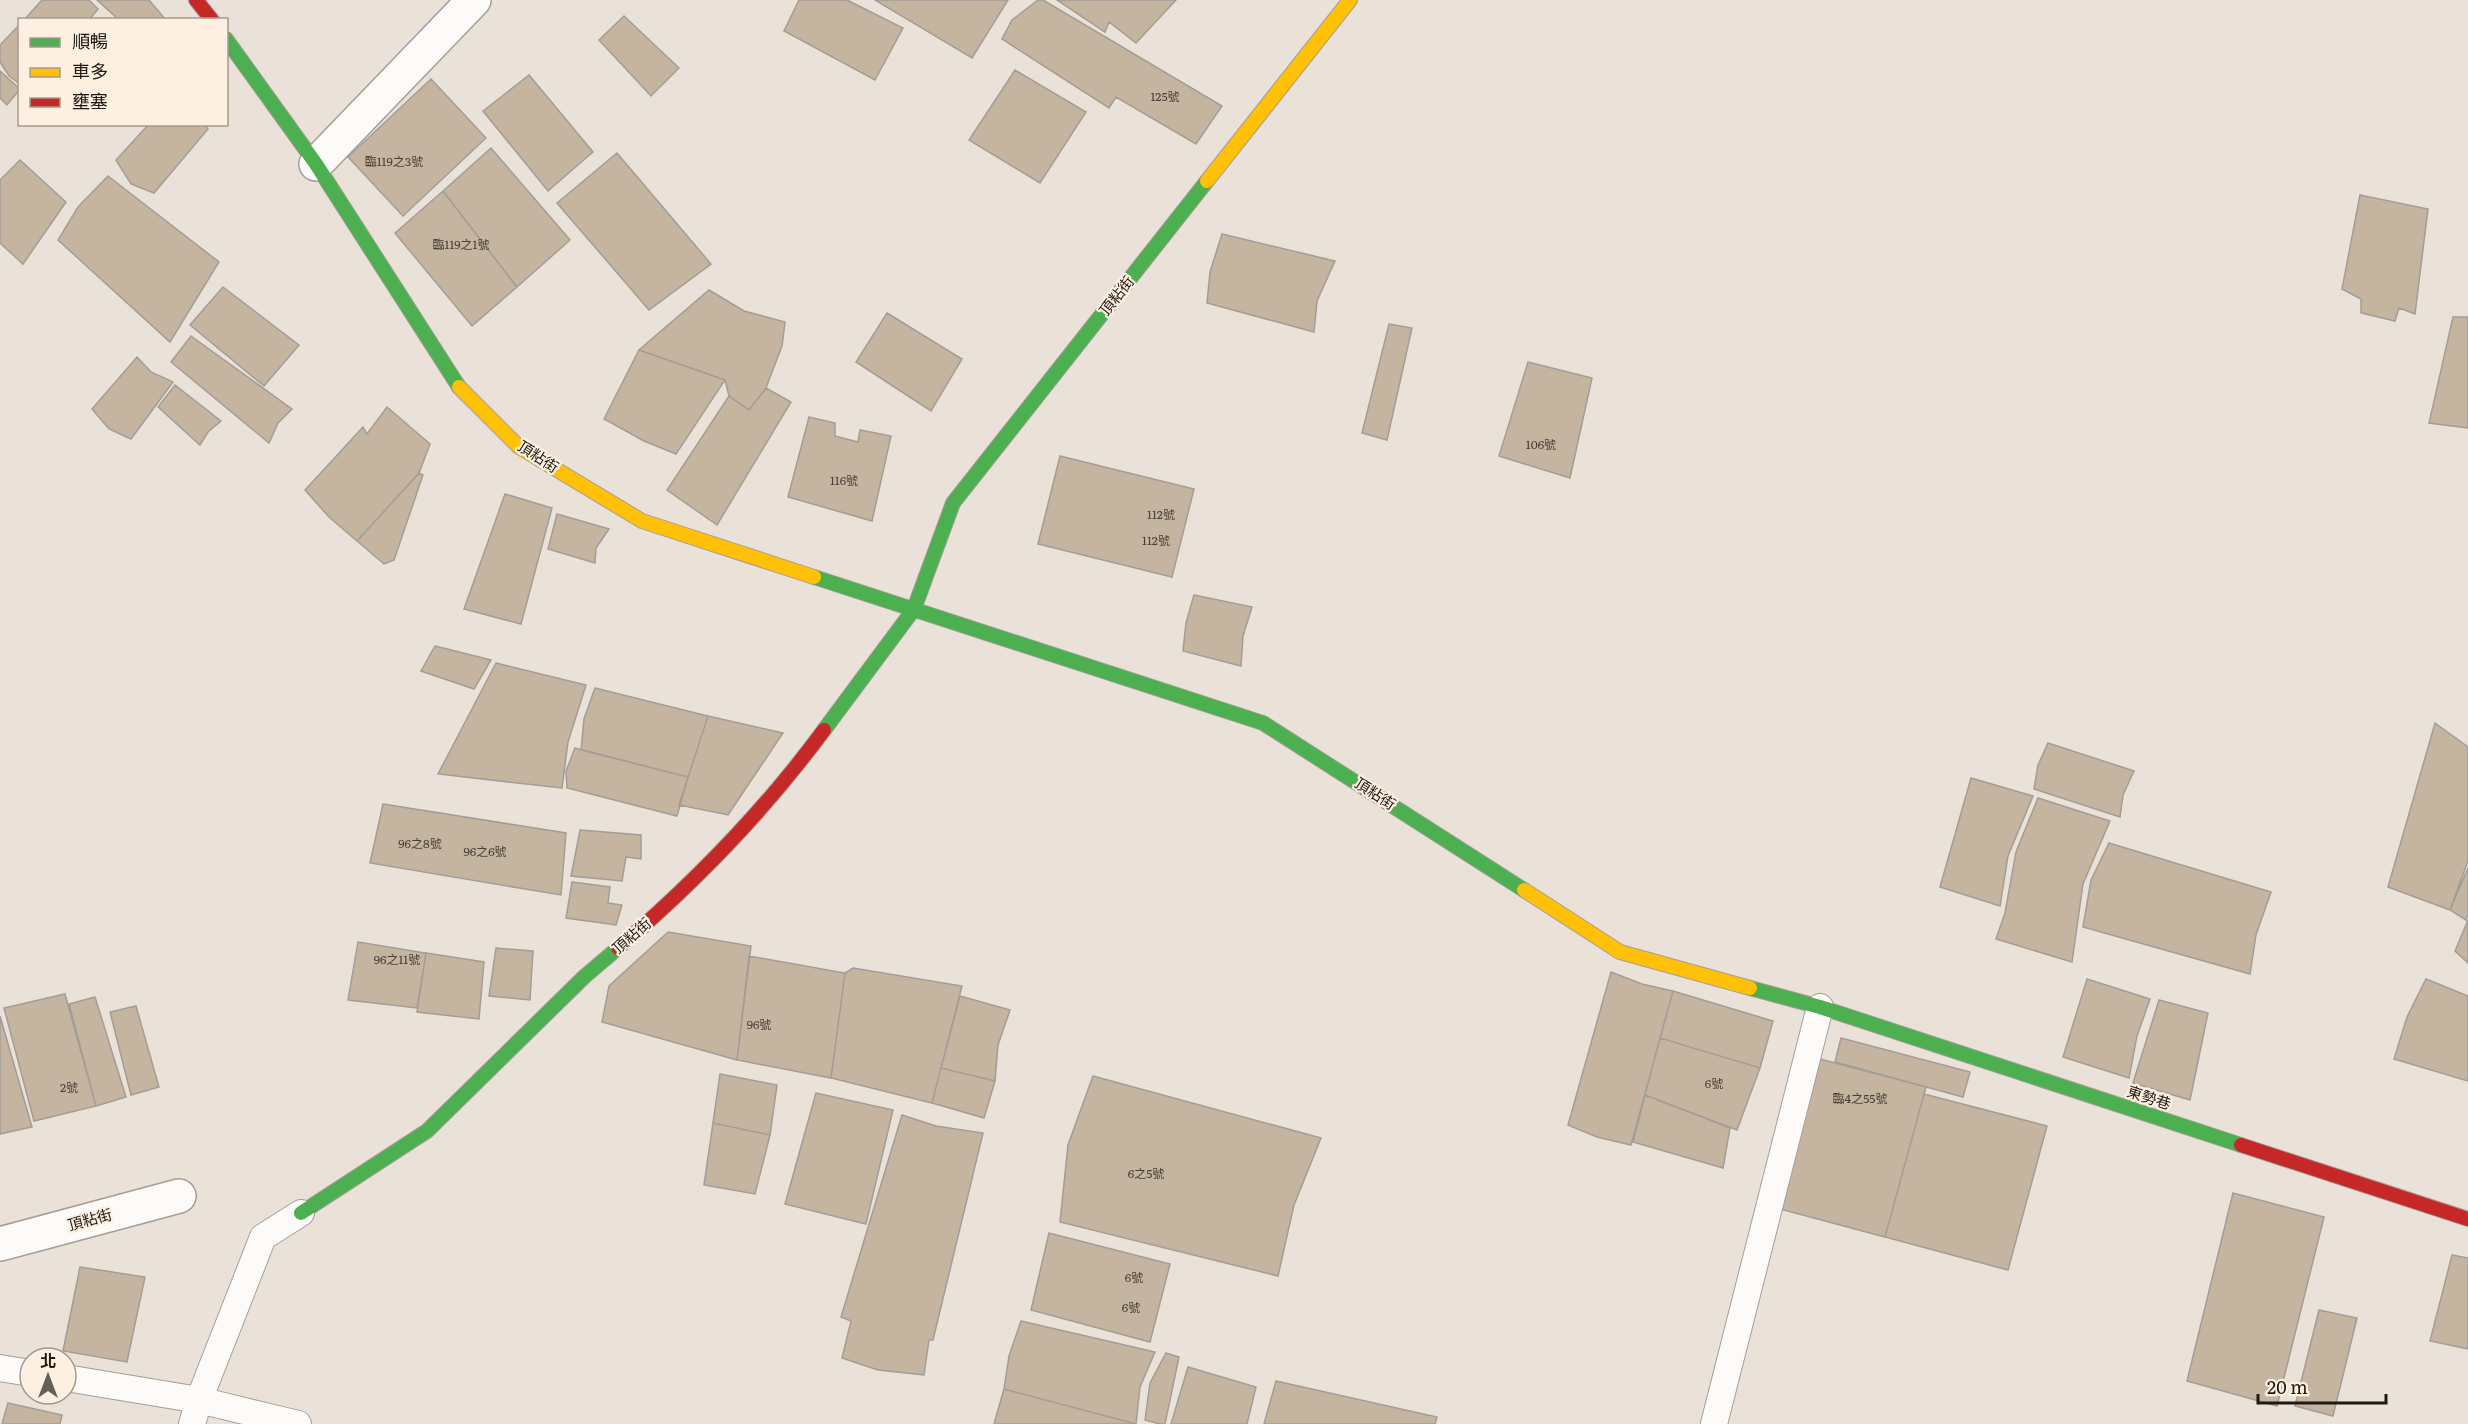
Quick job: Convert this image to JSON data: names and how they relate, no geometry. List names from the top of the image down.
{
  "streets": {
    "street": ["頂粘街", "東勢巷"]
  },
  "crossings": [
    ["頂粘街", "東勢巷"]
  ],
  "house_numbers": [
    "125號",
    "臨119之3號",
    "臨119之1號",
    "106號",
    "116號",
    "112號",
    "112號",
    "96之8號",
    "96之6號",
    "96之11號",
    "96號",
    "6號",
    "2號",
    "臨4之55號",
    "6之5號",
    "6號",
    "6號"
  ],
  "legend": ["順暢", "車多", "壅塞"],
  "scale_bar": "20 m",
  "north": "top"
}
